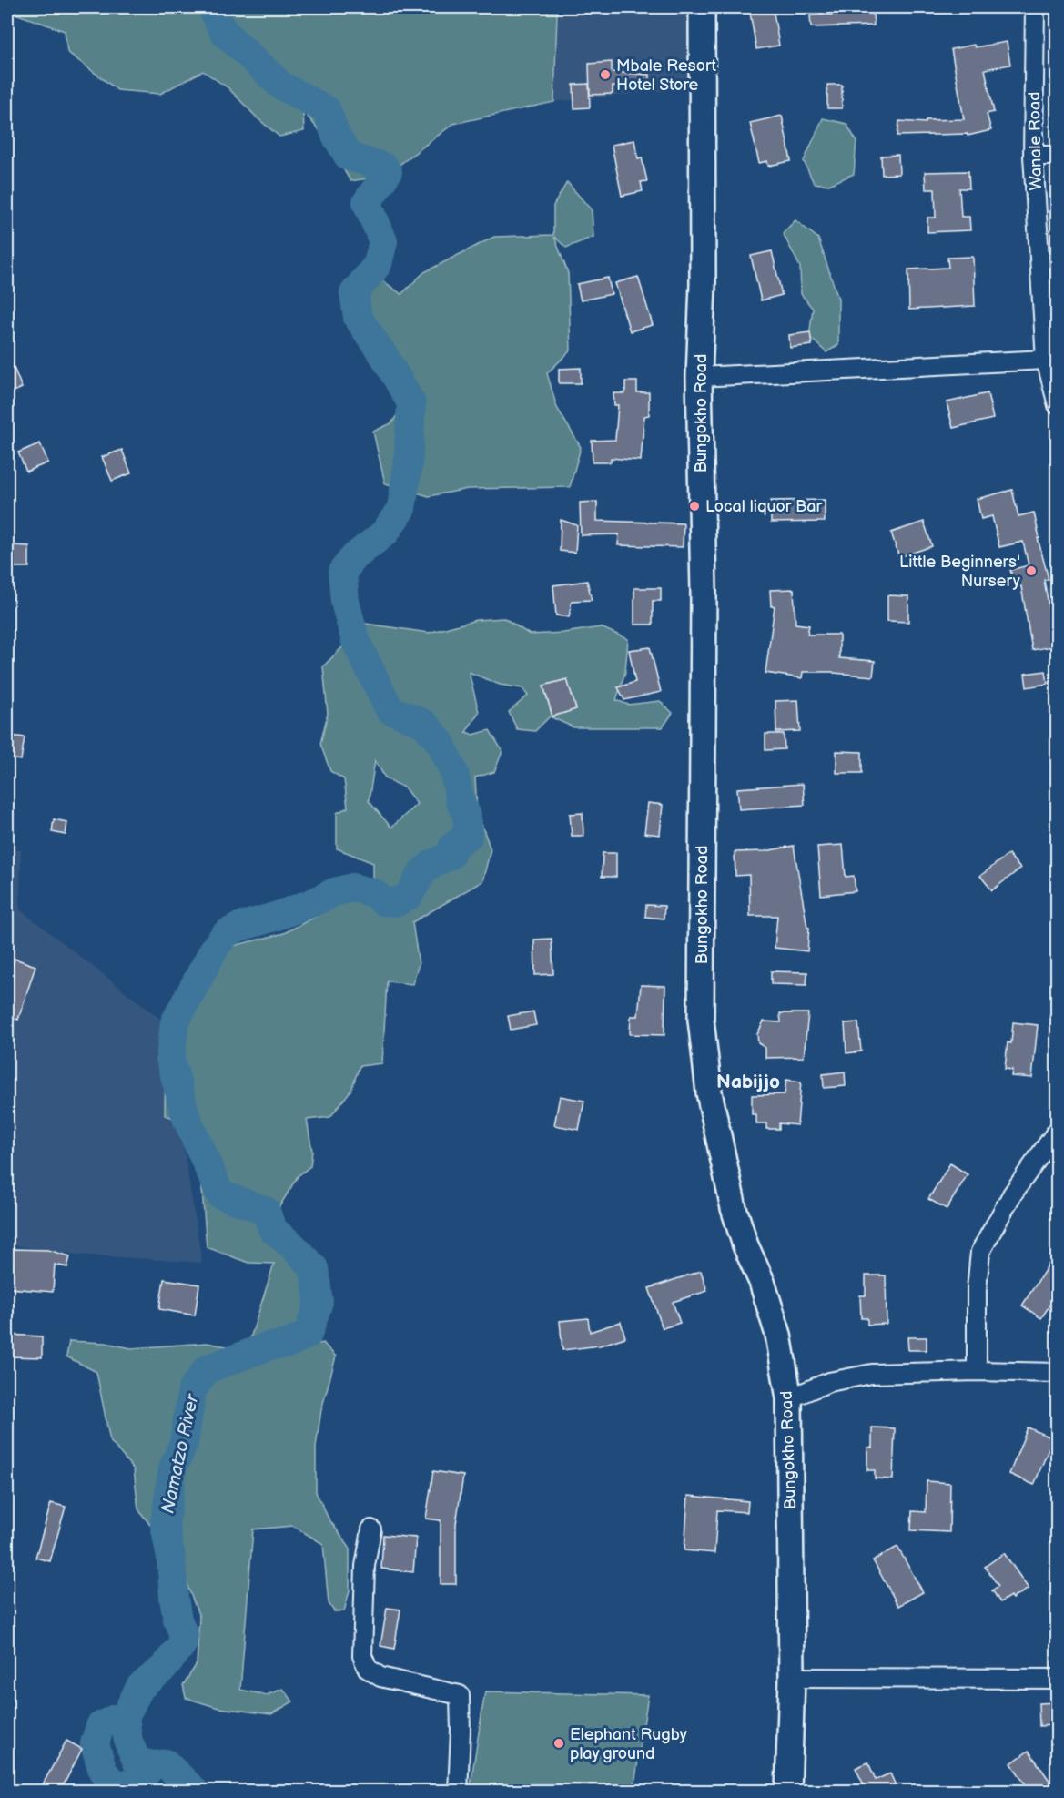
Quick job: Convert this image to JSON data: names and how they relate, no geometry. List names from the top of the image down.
{
  "streets": {
    "street": ["Wanale Road", "Bungokho Road"]
  },
  "districts": ["Nabijjo"],
  "water": ["Namatzo River"],
  "places": [
    "Mbale Resort Hotel Store",
    "Local liquor Bar",
    "Little Beginners' Nursery",
    "Elephant Rugby play ground"
  ]
}
